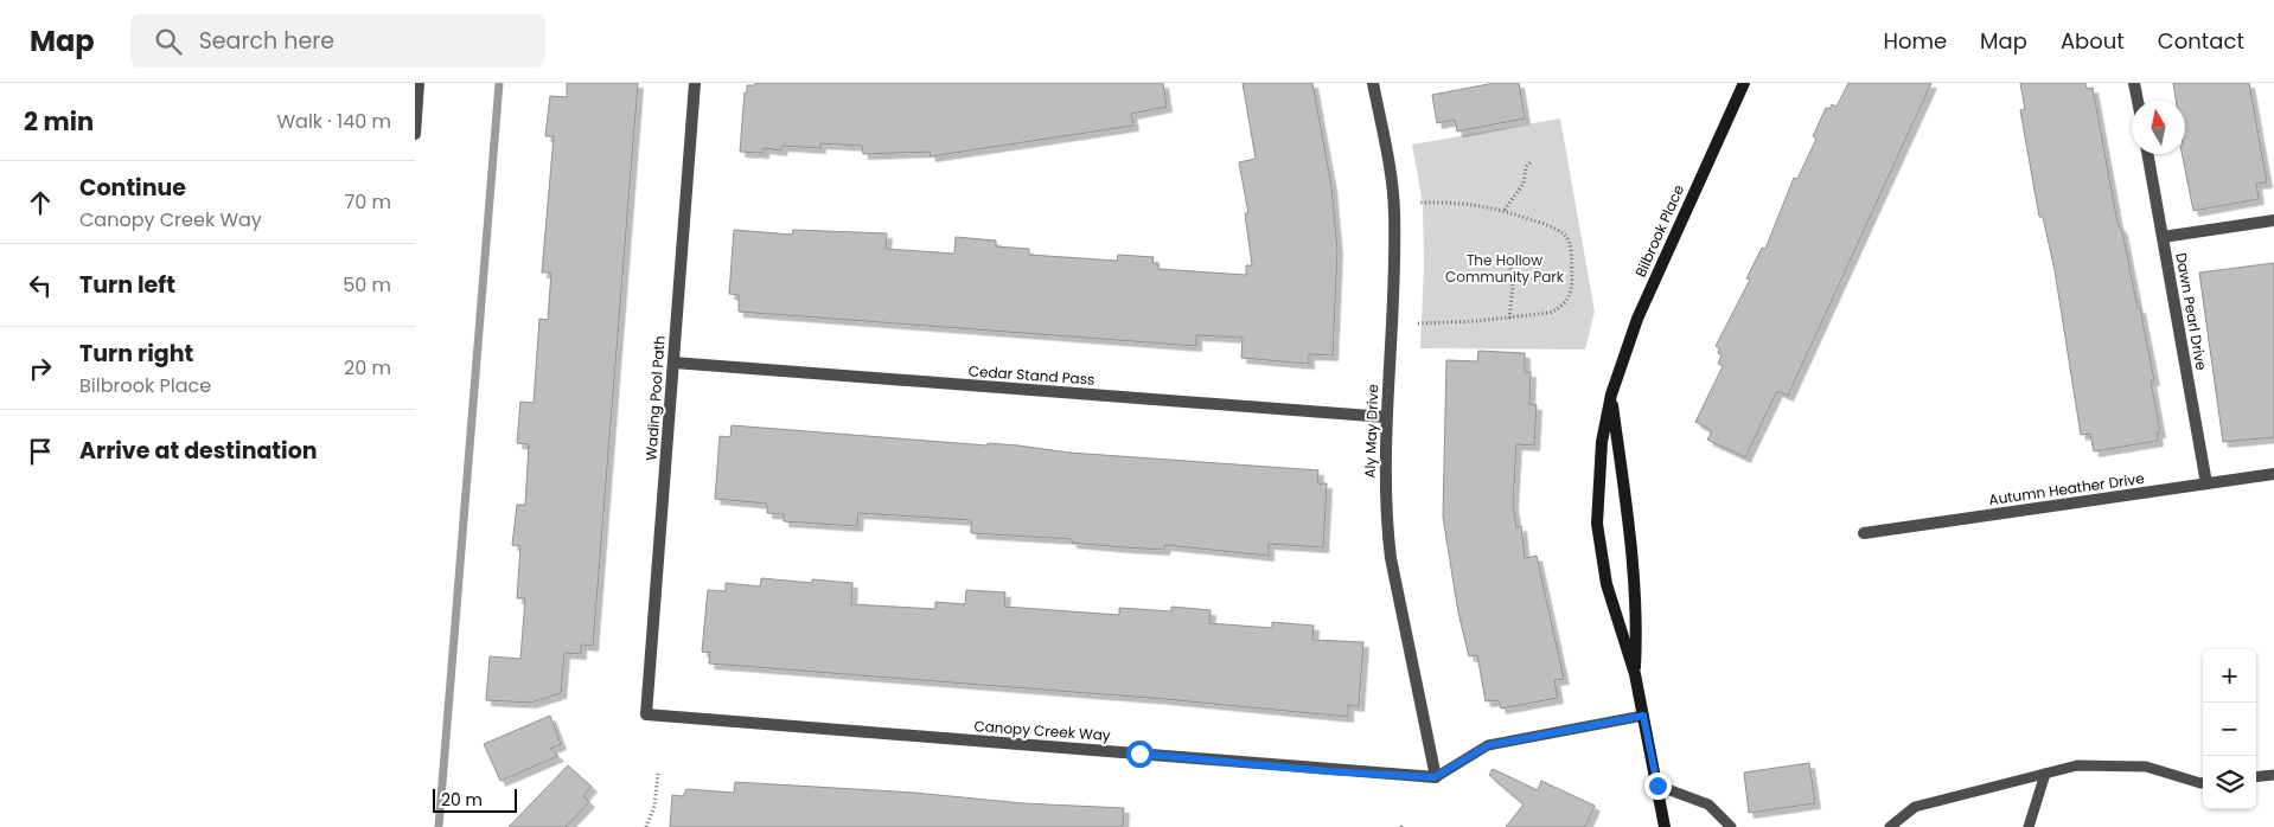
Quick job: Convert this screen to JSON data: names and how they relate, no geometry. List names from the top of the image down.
{
  "streets": {
    "street": [
      "Bilbrook Place",
      "Dawn Pearl Drive",
      "Cedar Stand Pass",
      "Wading Pool Path",
      "Aly May Drive",
      "Autumn Heather Drive",
      "Canopy Creek Way"
    ]
  },
  "crossings": [
    ["Dawn Pearl Drive", "Autumn Heather Drive"],
    ["Cedar Stand Pass", "Wading Pool Path"],
    ["Cedar Stand Pass", "Aly May Drive"],
    ["Wading Pool Path", "Canopy Creek Way"],
    ["Aly May Drive", "Canopy Creek Way"]
  ],
  "parks": ["The Hollow Community Park"],
  "scale_bar": "20 m",
  "north": "top",
  "page": {
    "header": "Map",
    "search": "Search here",
    "nav": [
      "Home",
      "Map",
      "About",
      "Contact"
    ],
    "heading": ["2 min", "Walk · 140 m"],
    "list": [
      ["Continue", "Canopy Creek Way", "70 m"],
      ["Turn left", "50 m"],
      ["Turn right", "Bilbrook Place", "20 m"],
      "Arrive at destination"
    ],
    "map_buttons": ["+", "−"],
    "scale": "20 m"
  }
}
